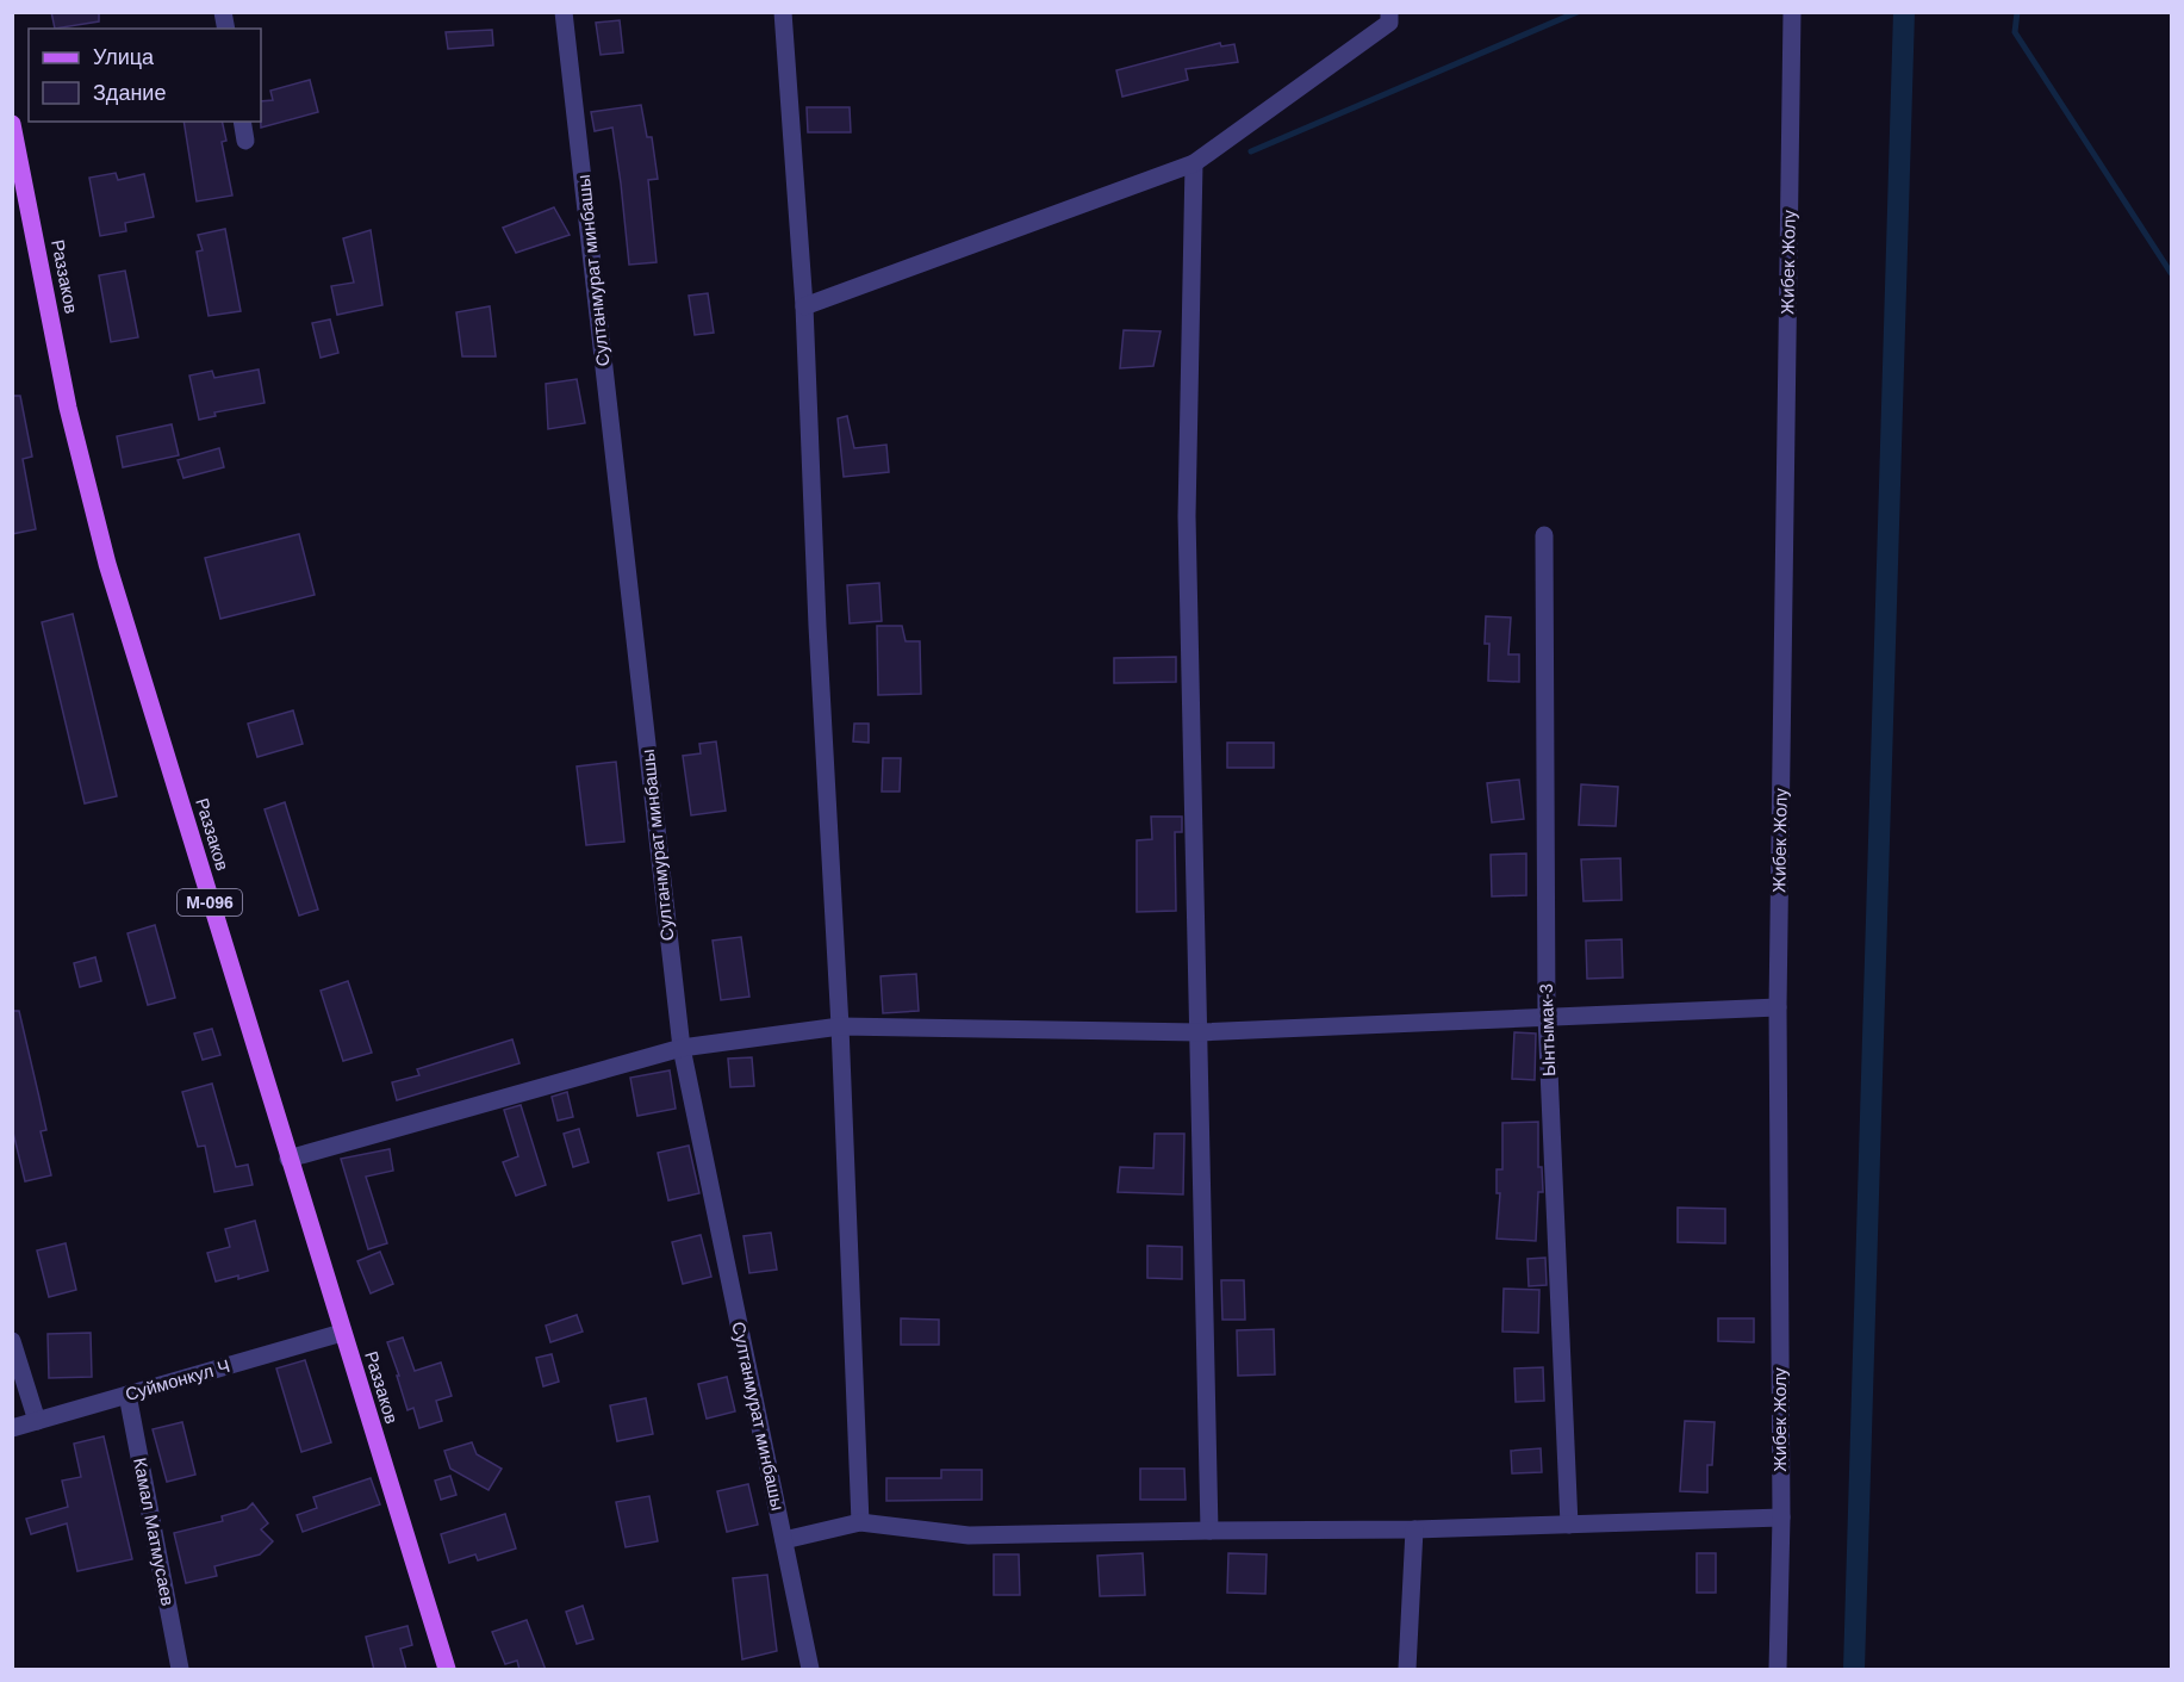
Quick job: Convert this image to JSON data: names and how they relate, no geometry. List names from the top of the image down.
{
  "streets": {
    "main road": ["Раззаков", "М-096"],
    "street": [
      "Жибек Жолу",
      "Султанмурат минбашы",
      "Ынтымак-3",
      "Суймонкул Ч",
      "Камал Матмусаев"
    ]
  },
  "crossings": [
    ["Раззаков", "Суймонкул Ч"],
    ["Суймонкул Ч", "Камал Матмусаев"]
  ],
  "legend": ["Улица", "Здание"]
}
